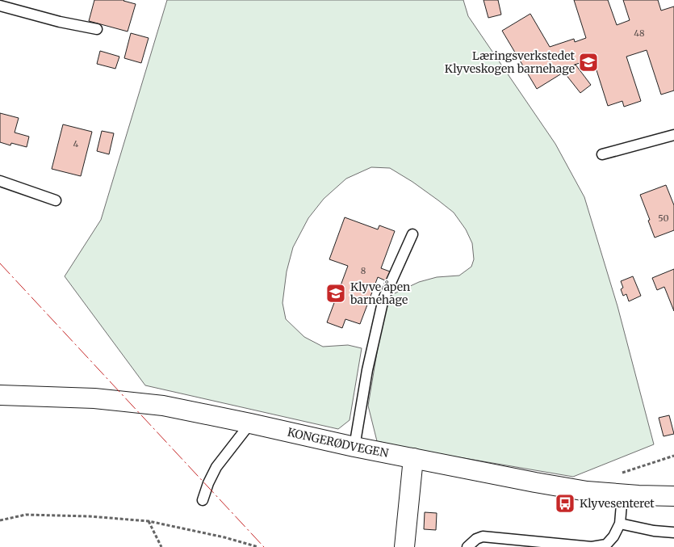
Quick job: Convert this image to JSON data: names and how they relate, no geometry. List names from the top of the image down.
{
  "streets": {
    "street": ["KONGERØDVEGEN"]
  },
  "places": {
    "school or university": ["Læringsverkstedet Klyveskogen barnehage", "Klyve åpen barnehage"],
    "bus stop": ["Klyvesenteret"]
  },
  "house_numbers": [
    "48",
    "4",
    "50",
    "8"
  ]
}
